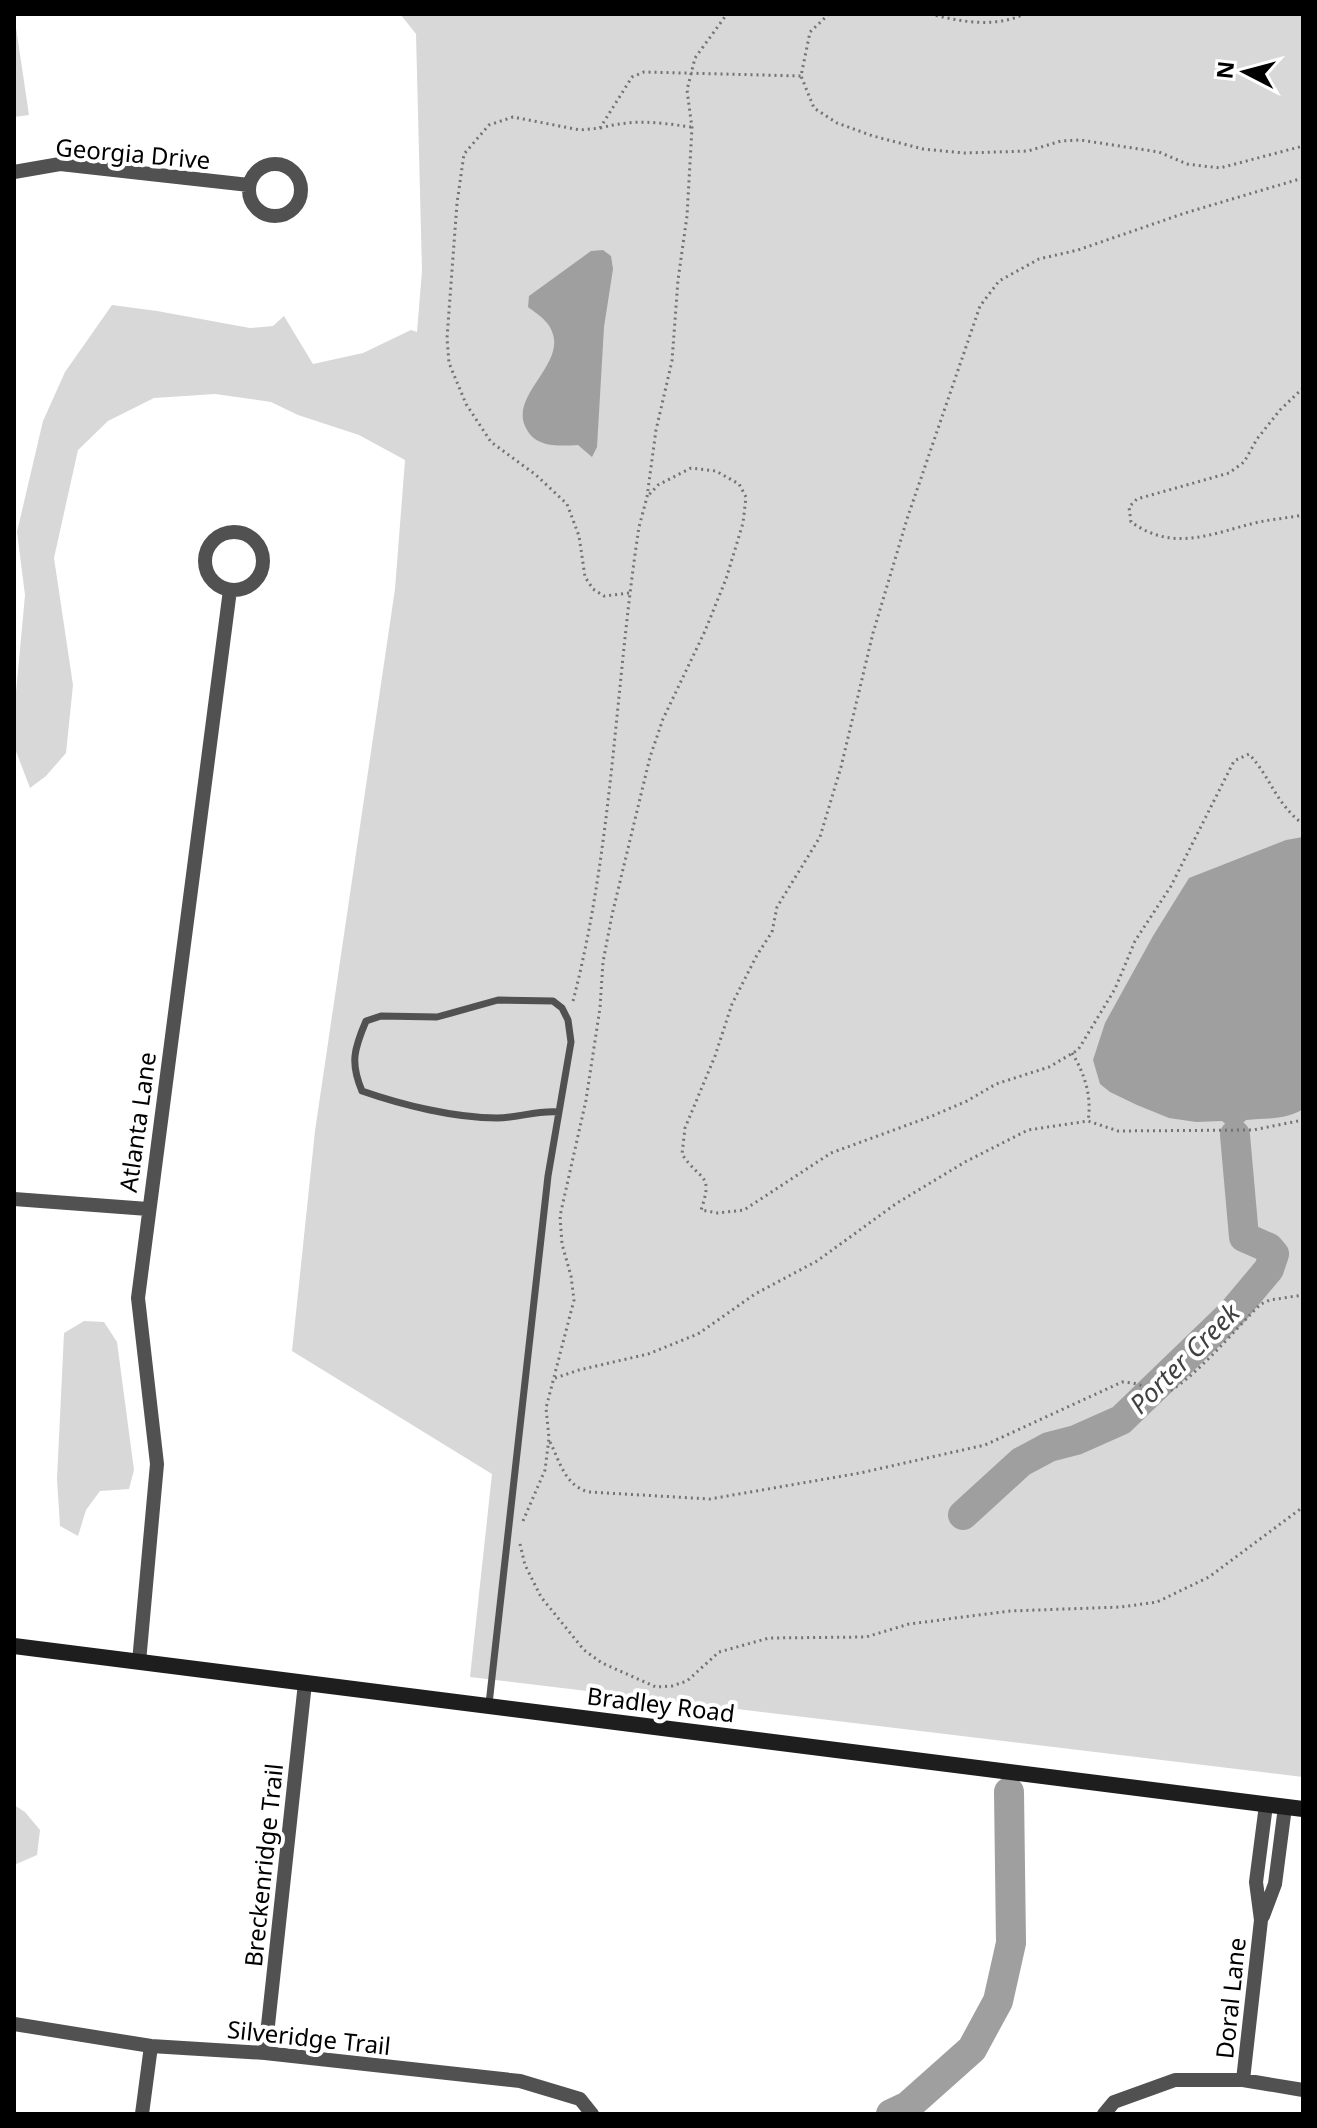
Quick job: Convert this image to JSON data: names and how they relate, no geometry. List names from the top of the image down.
{
  "streets": {
    "street": [
      "Georgia Drive",
      "Atlanta Lane",
      "Bradley Road",
      "Breckenridge Trail",
      "Doral Lane",
      "Silveridge Trail"
    ]
  },
  "crossings": [
    ["Atlanta Lane", "Bradley Road"],
    ["Bradley Road", "Breckenridge Trail"],
    ["Bradley Road", "Doral Lane"],
    ["Breckenridge Trail", "Silveridge Trail"]
  ],
  "water": ["Porter Creek"],
  "north": "left"
}
